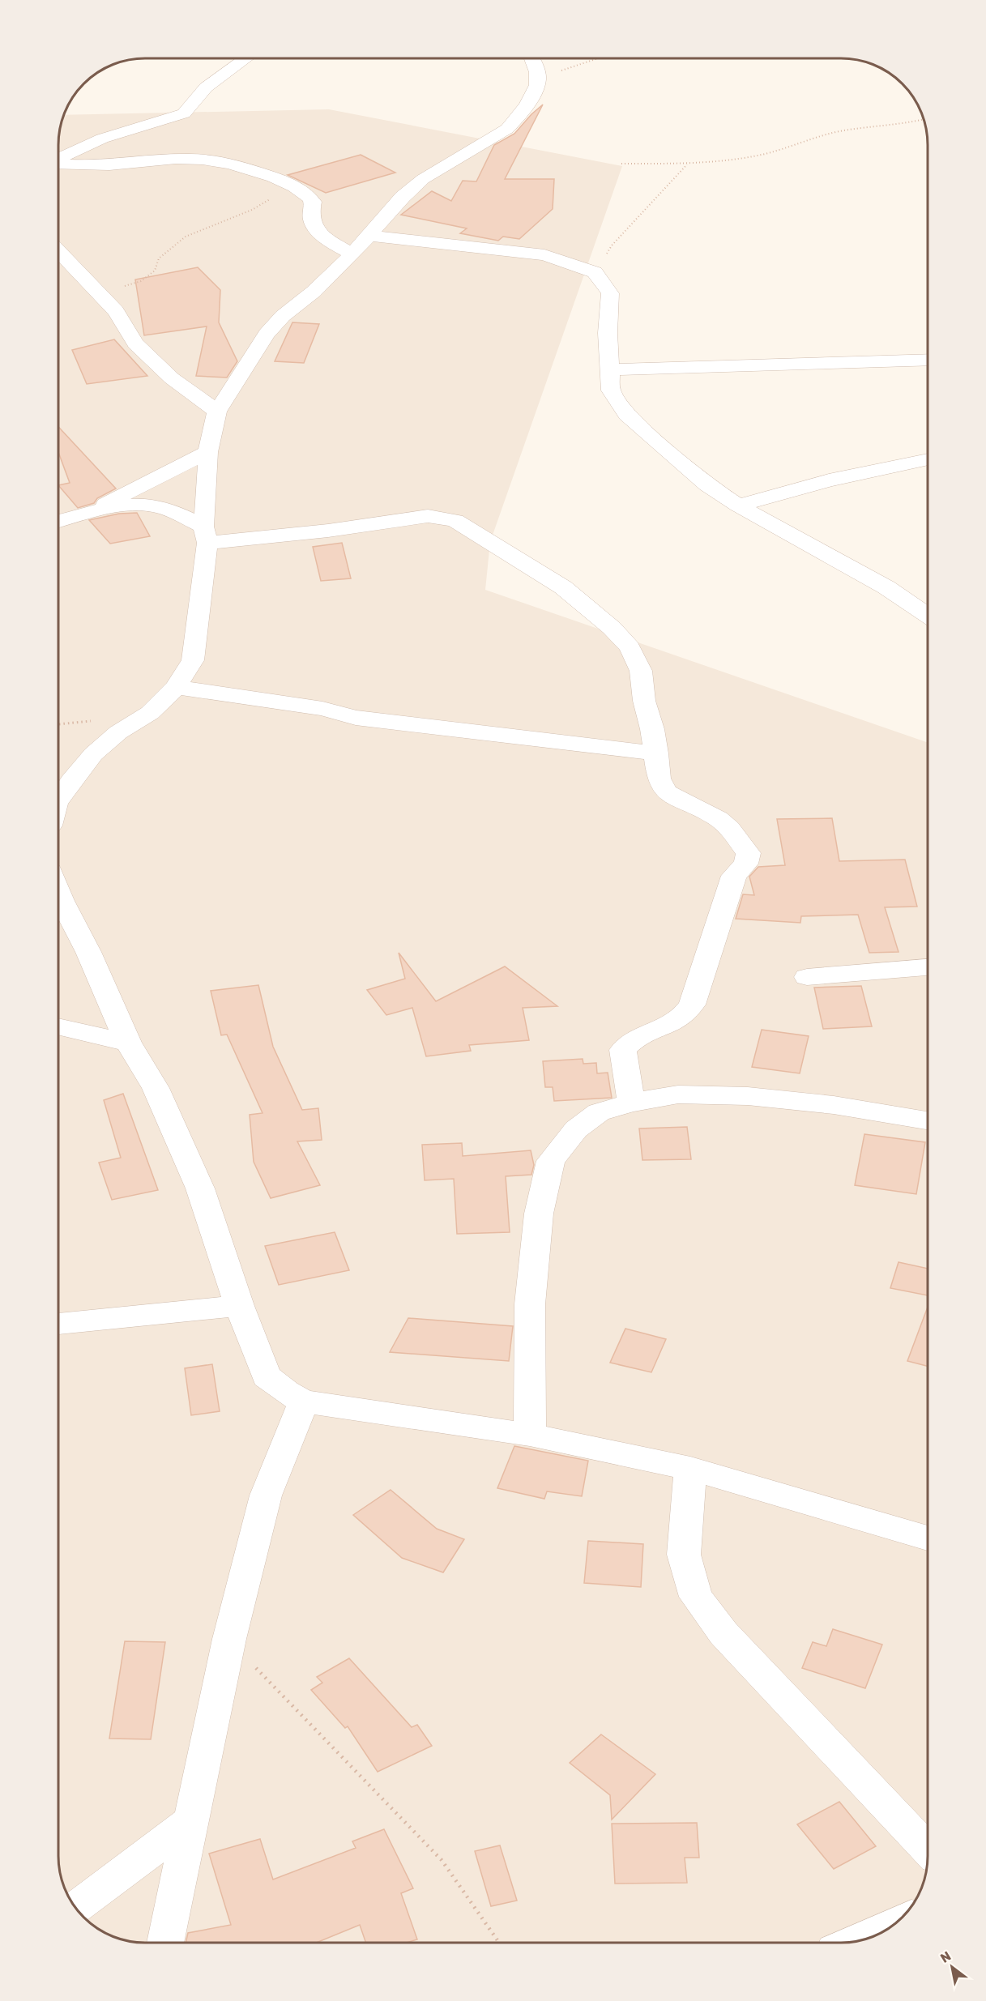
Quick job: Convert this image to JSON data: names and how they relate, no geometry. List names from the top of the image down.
{
  "north": "top left"
}
